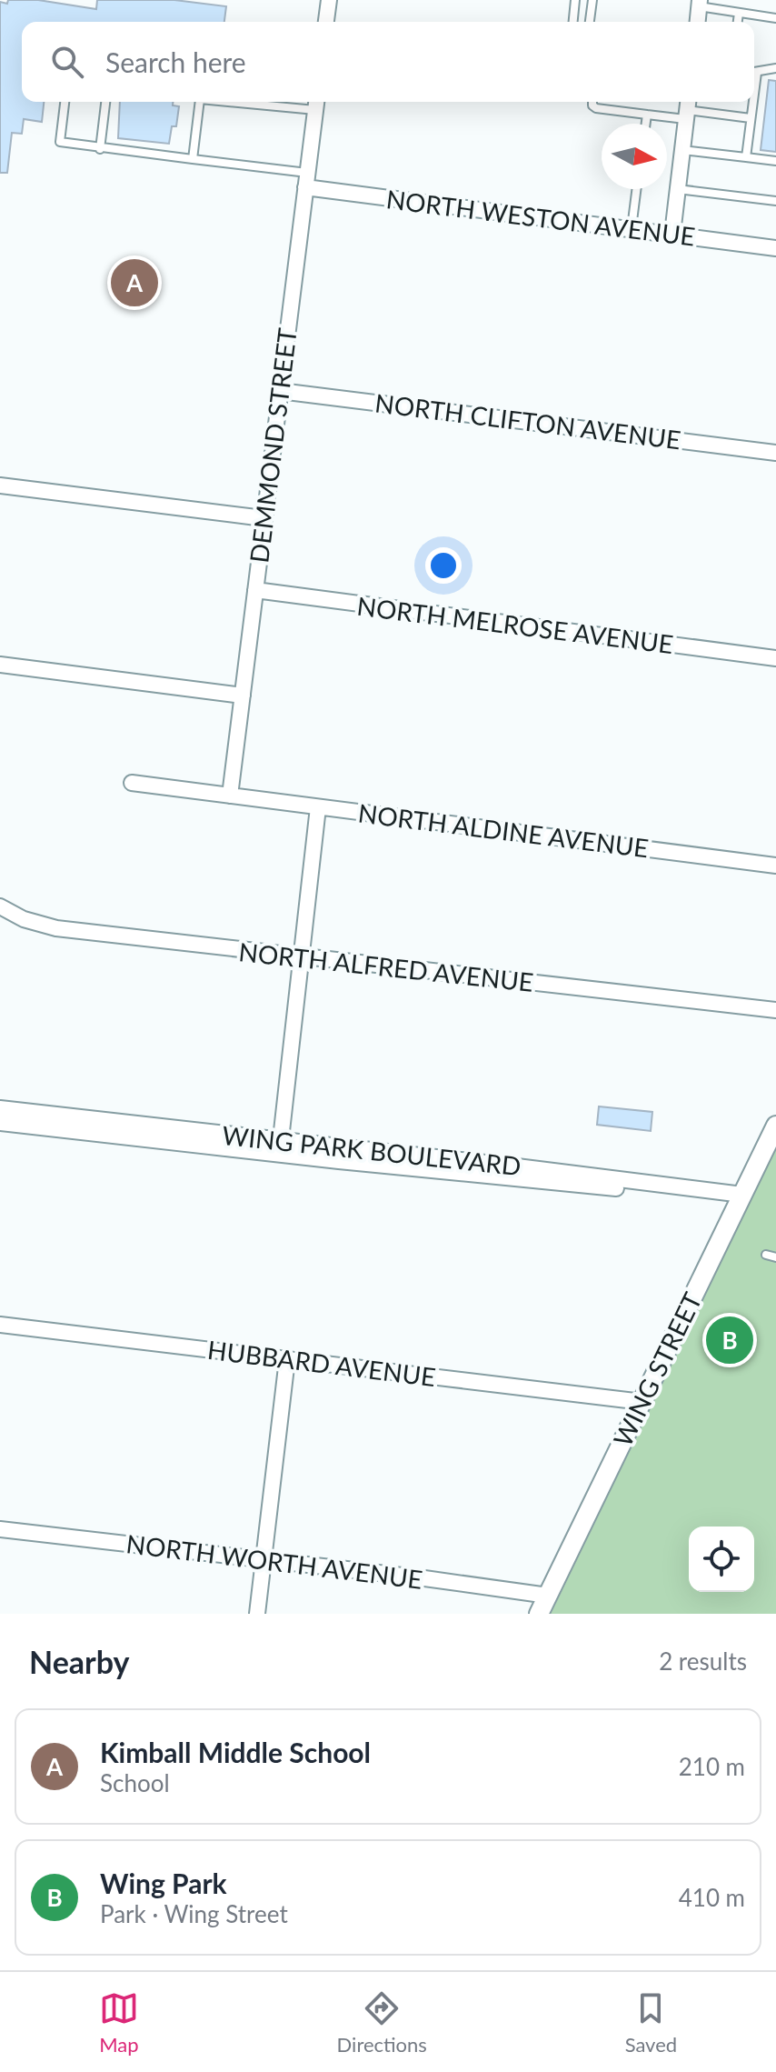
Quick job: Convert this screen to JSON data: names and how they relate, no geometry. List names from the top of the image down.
{
  "streets": {
    "street": [
      "NORTH WESTON AVENUE",
      "NORTH CLIFTON AVENUE",
      "DEMMOND STREET",
      "NORTH MELROSE AVENUE",
      "NORTH ALDINE AVENUE",
      "NORTH ALFRED AVENUE",
      "WING PARK BOULEVARD",
      "HUBBARD AVENUE",
      "WING STREET",
      "NORTH WORTH AVENUE"
    ]
  },
  "crossings": [
    ["NORTH WESTON AVENUE", "DEMMOND STREET"],
    ["NORTH CLIFTON AVENUE", "DEMMOND STREET"],
    ["DEMMOND STREET", "NORTH MELROSE AVENUE"],
    ["DEMMOND STREET", "NORTH ALDINE AVENUE"],
    ["WING PARK BOULEVARD", "WING STREET"],
    ["HUBBARD AVENUE", "WING STREET"],
    ["WING STREET", "NORTH WORTH AVENUE"]
  ],
  "north": "right",
  "page": {
    "search": "Search here",
    "pins": ["A", "B"],
    "heading": ["Nearby", "2 results"],
    "list": [
      {
        "mark": "A",
        "name": "Kimball Middle School",
        "note": "School",
        "value": "210 m"
      },
      {
        "mark": "B",
        "name": "Wing Park",
        "note": "Park · Wing Street",
        "value": "410 m"
      }
    ],
    "nav": ["Map", "Directions", "Saved"]
  }
}
